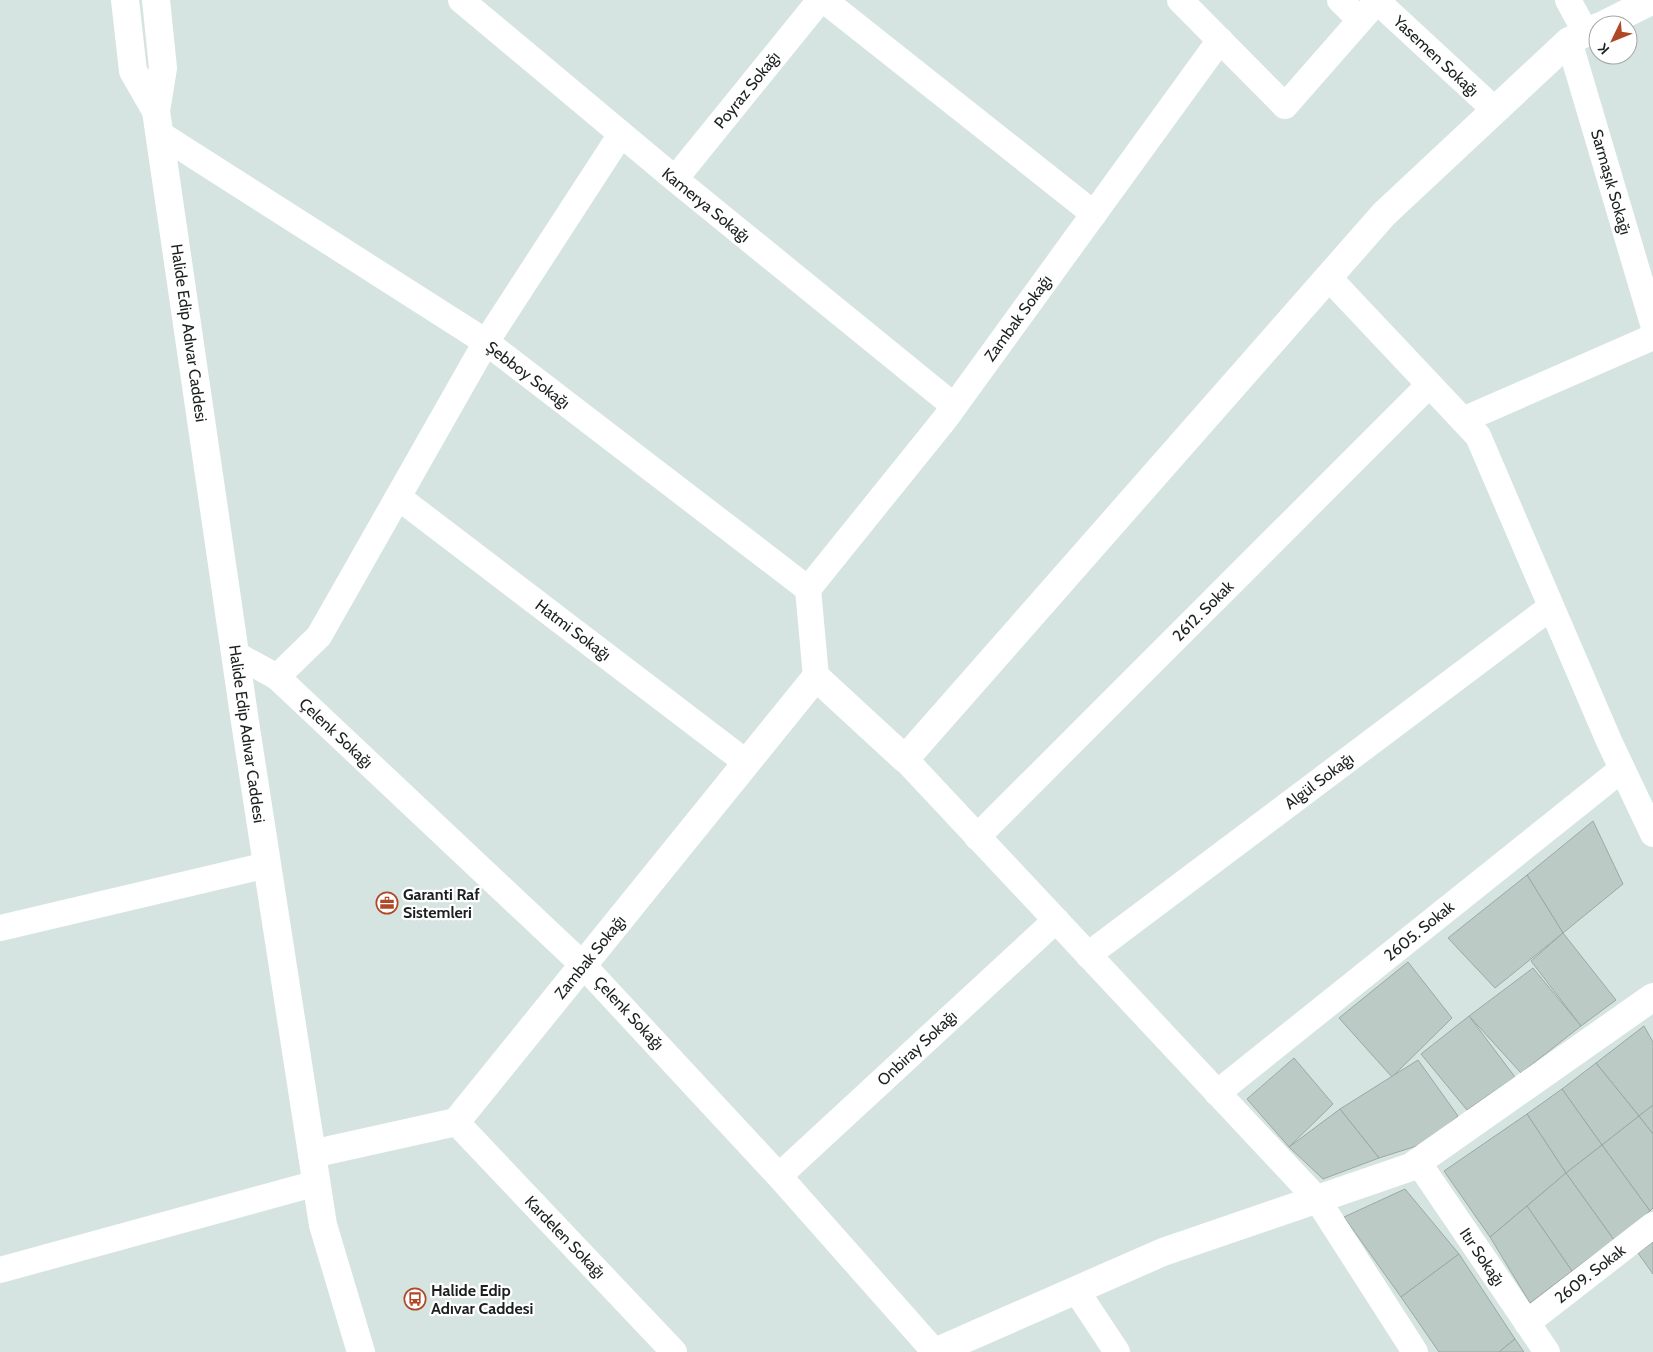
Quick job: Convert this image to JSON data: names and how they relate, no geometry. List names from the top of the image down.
{
  "streets": {
    "street": [
      "Yasemen Sokağı",
      "Poyraz Sokağı",
      "Sarmaşık Sokağı",
      "Kamerya Sokağı",
      "Zambak Sokağı",
      "Halide Edip Adıvar Caddesi",
      "Şebboy Sokağı",
      "2612. Sokak",
      "Hatmi Sokağı",
      "Çelenk Sokağı",
      "Algül Sokağı",
      "2605. Sokak",
      "Onbiray Sokağı",
      "Kardelen Sokağı",
      "Itır Sokağı",
      "2609. Sokak"
    ]
  },
  "crossings": [
    ["Poyraz Sokağı", "Kamerya Sokağı"],
    ["Kamerya Sokağı", "Zambak Sokağı"],
    ["Zambak Sokağı", "Şebboy Sokağı"],
    ["Zambak Sokağı", "Hatmi Sokağı"],
    ["Zambak Sokağı", "Çelenk Sokağı"],
    ["Zambak Sokağı", "Kardelen Sokağı"],
    ["Halide Edip Adıvar Caddesi", "Şebboy Sokağı"],
    ["Halide Edip Adıvar Caddesi", "Çelenk Sokağı"],
    ["Çelenk Sokağı", "Onbiray Sokağı"],
    ["Itır Sokağı", "2609. Sokak"]
  ],
  "places": {
    "office": ["Garanti Raf Sistemleri"],
    "bus stop": ["Halide Edip Adıvar Caddesi"]
  },
  "north": "bottom left"
}
